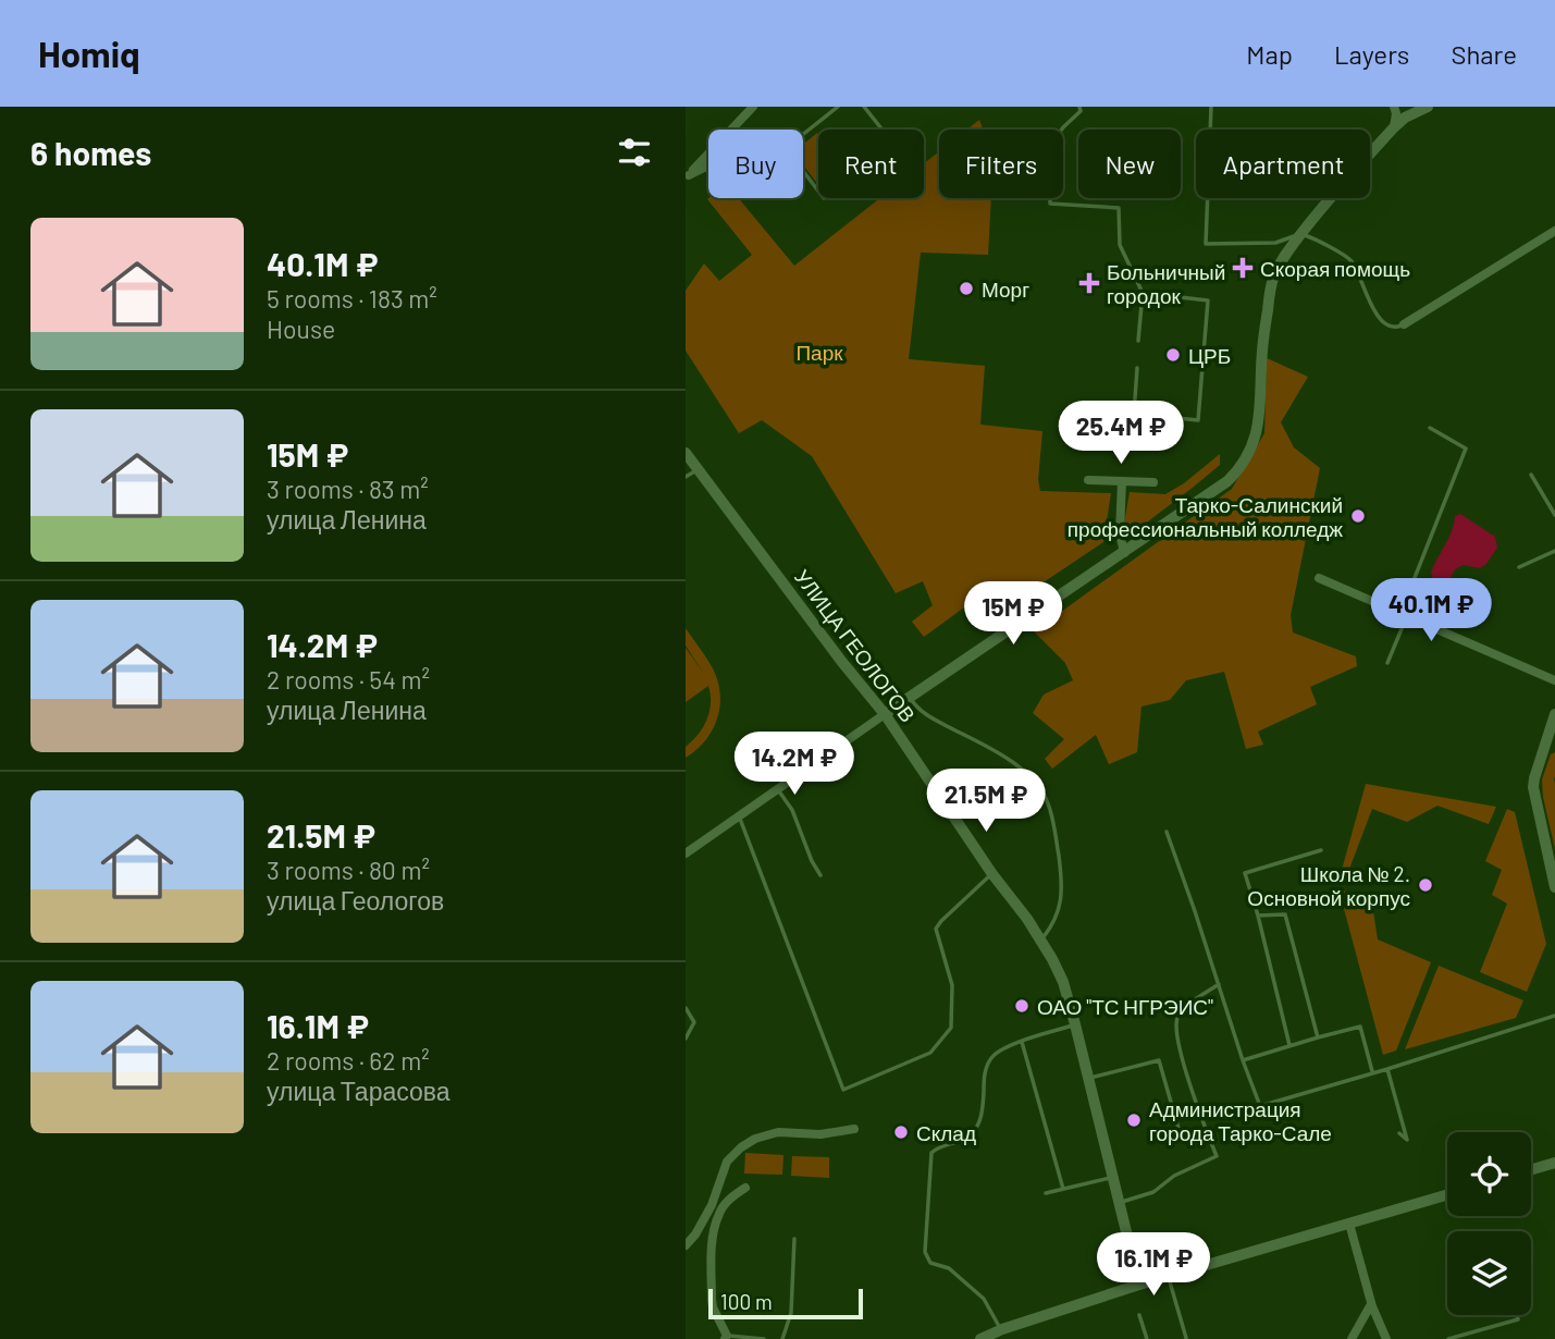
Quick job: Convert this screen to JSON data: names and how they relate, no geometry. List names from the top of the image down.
{
  "streets": {
    "street": ["УЛИЦА ГЕОЛОГОВ"]
  },
  "parks": ["Парк"],
  "places": {
    "health": ["Скорая помощь", "Больничный городок"],
    "other": [
      "Морг",
      "ЦРБ",
      "Тарко-Салинский профессиональный колледж",
      "Школа № 2. Основной корпус",
      "ОАО \"ТС НГРЭИС\"",
      "Администрация города Тарко-Сале",
      "Склад"
    ]
  },
  "scale_bar": "100 m",
  "page": {
    "header": "Homiq",
    "nav": ["Map", "Layers", "Share"],
    "heading": "6 homes",
    "chip": [
      "Buy",
      "Rent",
      "Filters",
      "New",
      "Apartment"
    ],
    "list": [
      {
        "name": "40.1M ₽",
        "note": "5 rooms · 183 m² · House"
      },
      {
        "name": "15M ₽",
        "note": "3 rooms · 83 m² · улица Ленина"
      },
      {
        "name": "14.2M ₽",
        "note": "2 rooms · 54 m² · улица Ленина"
      },
      {
        "name": "21.5M ₽",
        "note": "3 rooms · 80 m² · улица Геологов"
      },
      {
        "name": "16.1M ₽",
        "note": "2 rooms · 62 m² · улица Тарасова"
      }
    ],
    "price": [
      "25.4M ₽",
      "40.1M ₽",
      "15M ₽",
      "14.2M ₽",
      "21.5M ₽",
      "16.1M ₽"
    ],
    "scale": "100 m"
  }
}
